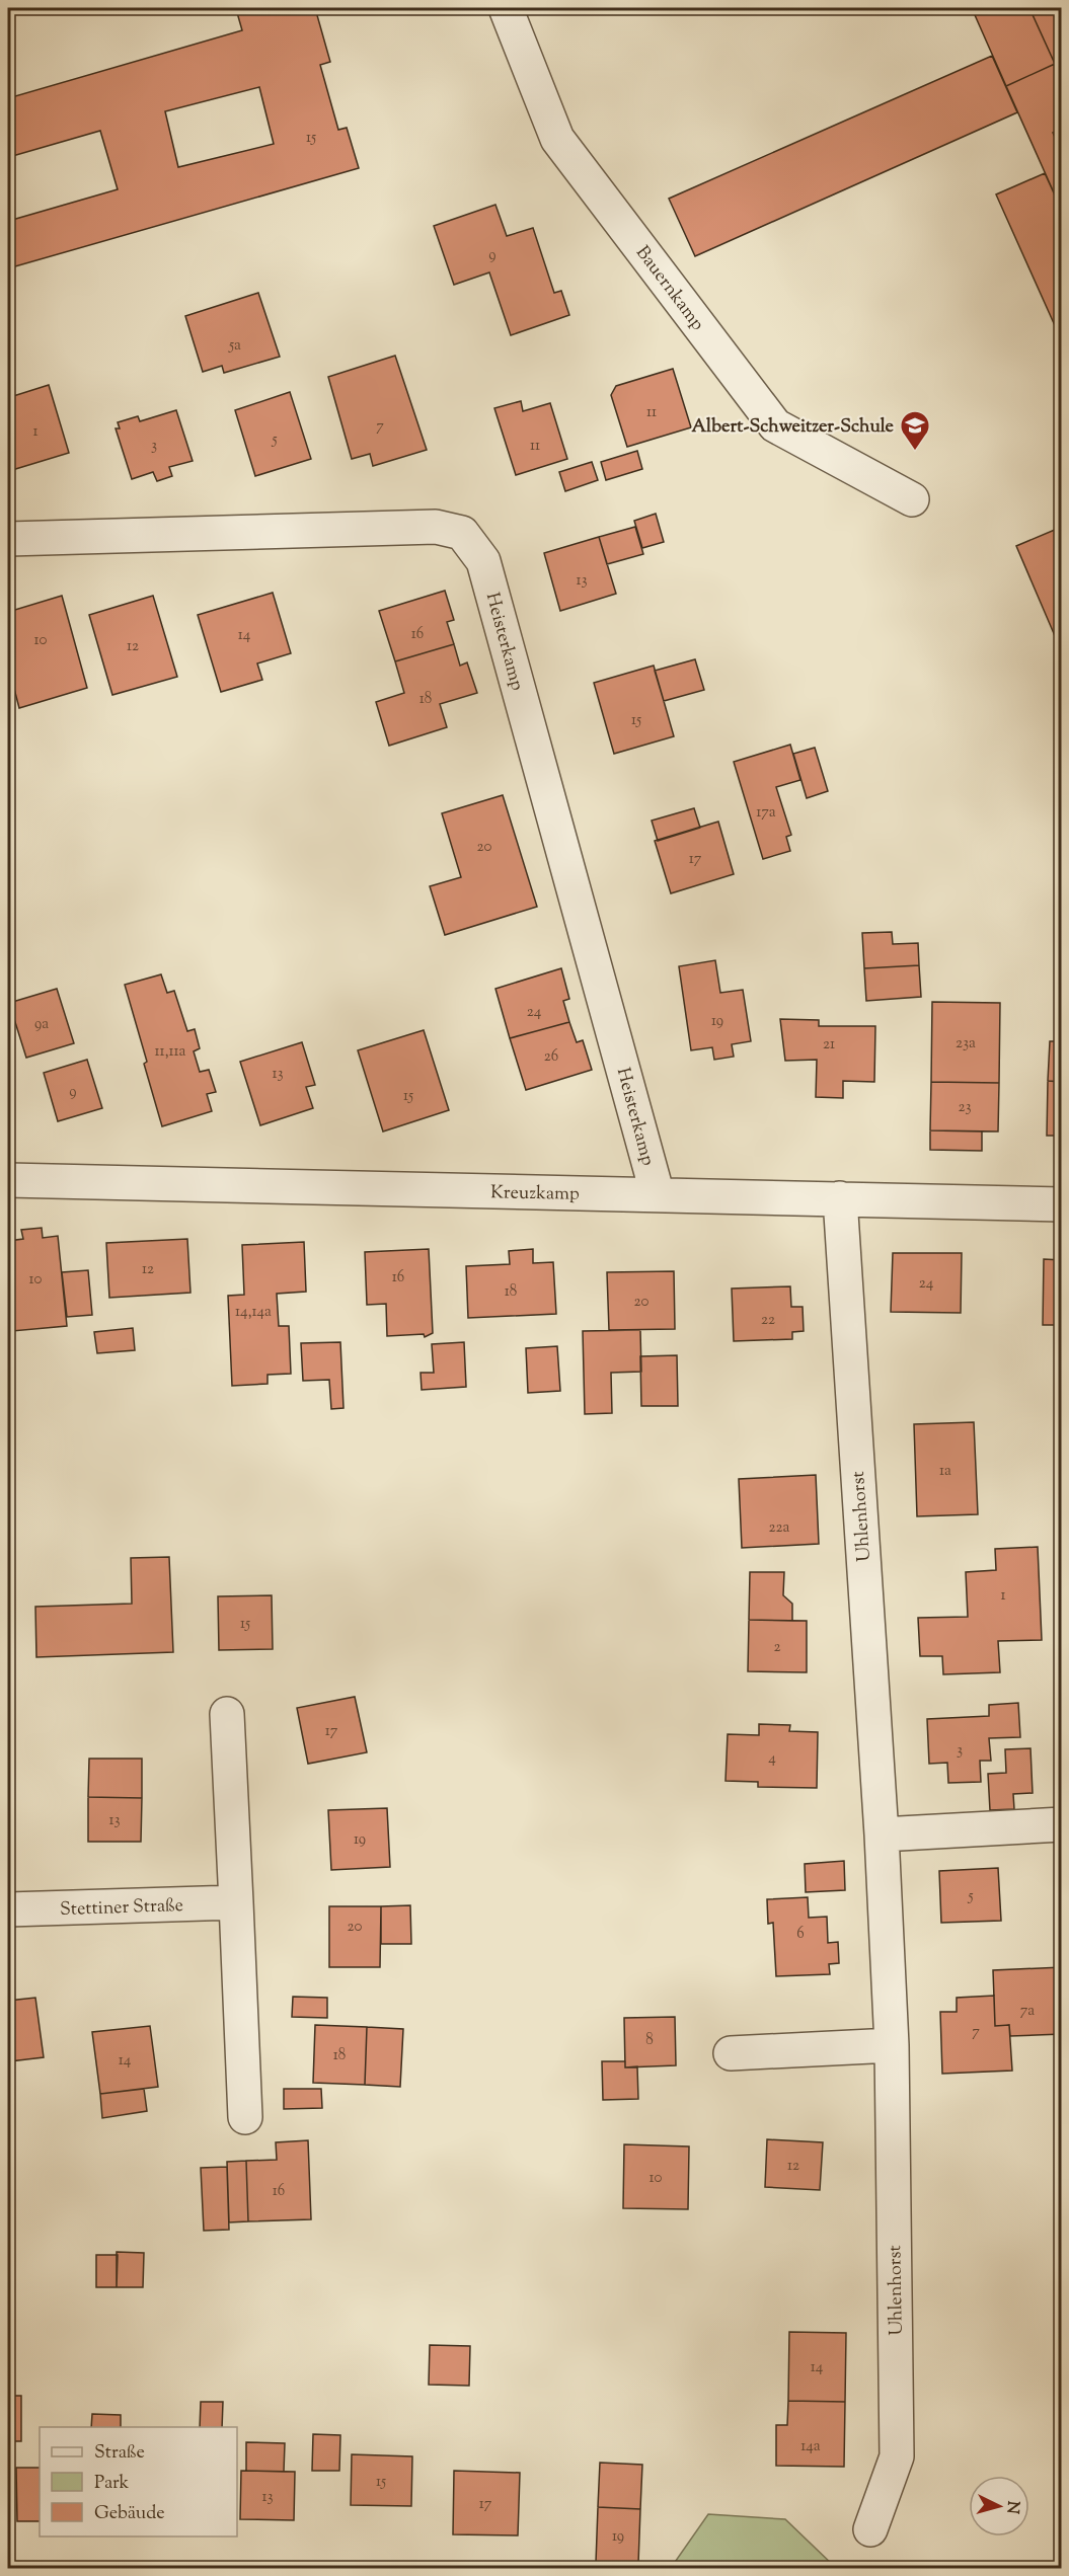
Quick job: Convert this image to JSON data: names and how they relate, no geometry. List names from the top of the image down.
{
  "streets": {
    "street": [
      "Bauernkamp",
      "Heisterkamp",
      "Kreuzkamp",
      "Uhlenhorst",
      "Stettiner Straße"
    ]
  },
  "crossings": [
    ["Heisterkamp", "Kreuzkamp"],
    ["Kreuzkamp", "Uhlenhorst"]
  ],
  "places": {
    "school or university": ["Albert-Schweitzer-Schule"]
  },
  "house_numbers": [
    "15",
    "9",
    "5a",
    "11",
    "7",
    "1",
    "5",
    "3",
    "11",
    "13",
    "16",
    "14",
    "10",
    "12",
    "18",
    "15",
    "17a",
    "20",
    "17",
    "24",
    "19",
    "9a",
    "23a",
    "21",
    "11,11a",
    "26",
    "13",
    "9",
    "15",
    "23",
    "12",
    "16",
    "10",
    "24",
    "18",
    "20",
    "14,14a",
    "22",
    "1a",
    "22a",
    "1",
    "15",
    "2",
    "17",
    "3",
    "4",
    "13",
    "19",
    "5",
    "20",
    "6",
    "7a",
    "7",
    "8",
    "18",
    "14",
    "12",
    "10",
    "16",
    "14",
    "14a",
    "15",
    "13",
    "17",
    "19"
  ],
  "legend": ["Straße", "Park", "Gebäude"],
  "north": "right"
}
